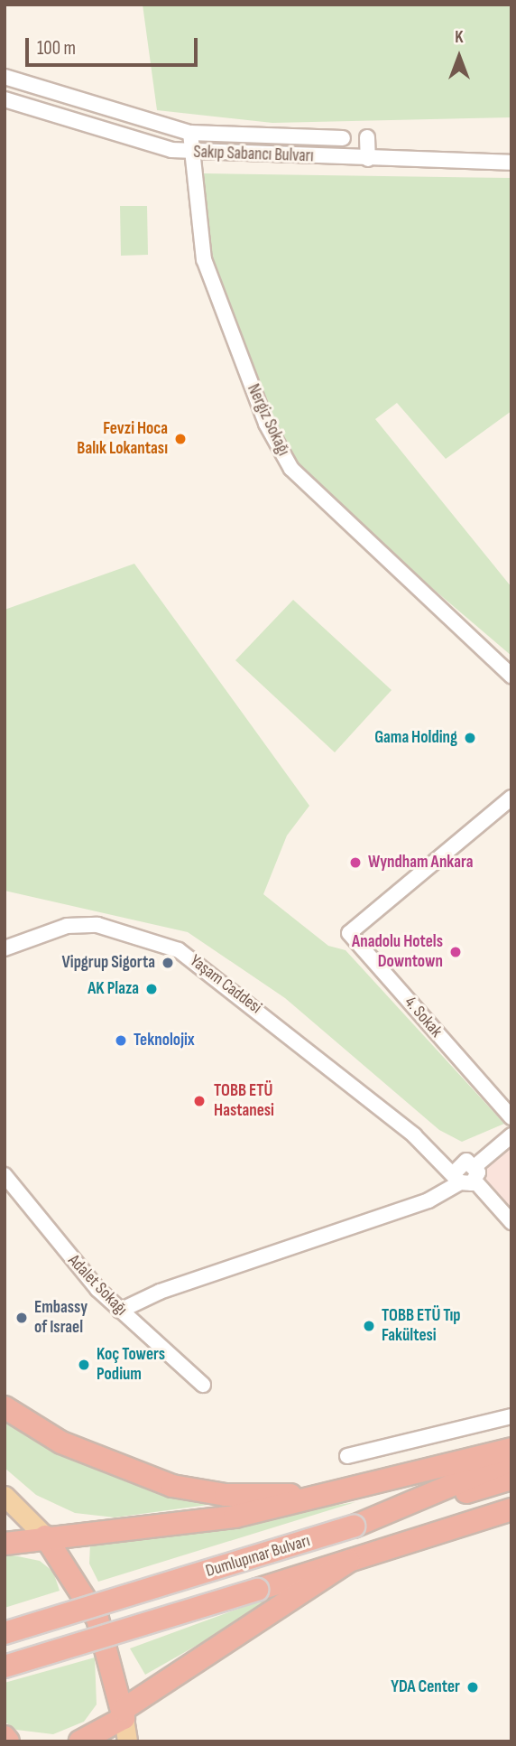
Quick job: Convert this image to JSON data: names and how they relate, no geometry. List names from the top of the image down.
{
  "streets": {
    "highway": ["Dumlupınar Bulvarı"],
    "street": [
      "Sakıp Sabancı Bulvarı",
      "Nergiz Sokağı",
      "Yaşam Caddesi",
      "4. Sokak",
      "Adalet Sokağı"
    ]
  },
  "crossings": [
    ["Sakıp Sabancı Bulvarı", "Nergiz Sokağı"]
  ],
  "places": [
    "Fevzi Hoca Balık Lokantası",
    "Gama Holding",
    "Wyndham Ankara",
    "Anadolu Hotels Downtown",
    "Vipgrup Sigorta",
    "AK Plaza",
    "Teknolojix",
    "TOBB ETÜ Hastanesi",
    "Embassy of Israel",
    "TOBB ETÜ Tıp Fakültesi",
    "Koç Towers Podium",
    "YDA Center"
  ],
  "scale_bar": "100 m",
  "north": "top"
}
